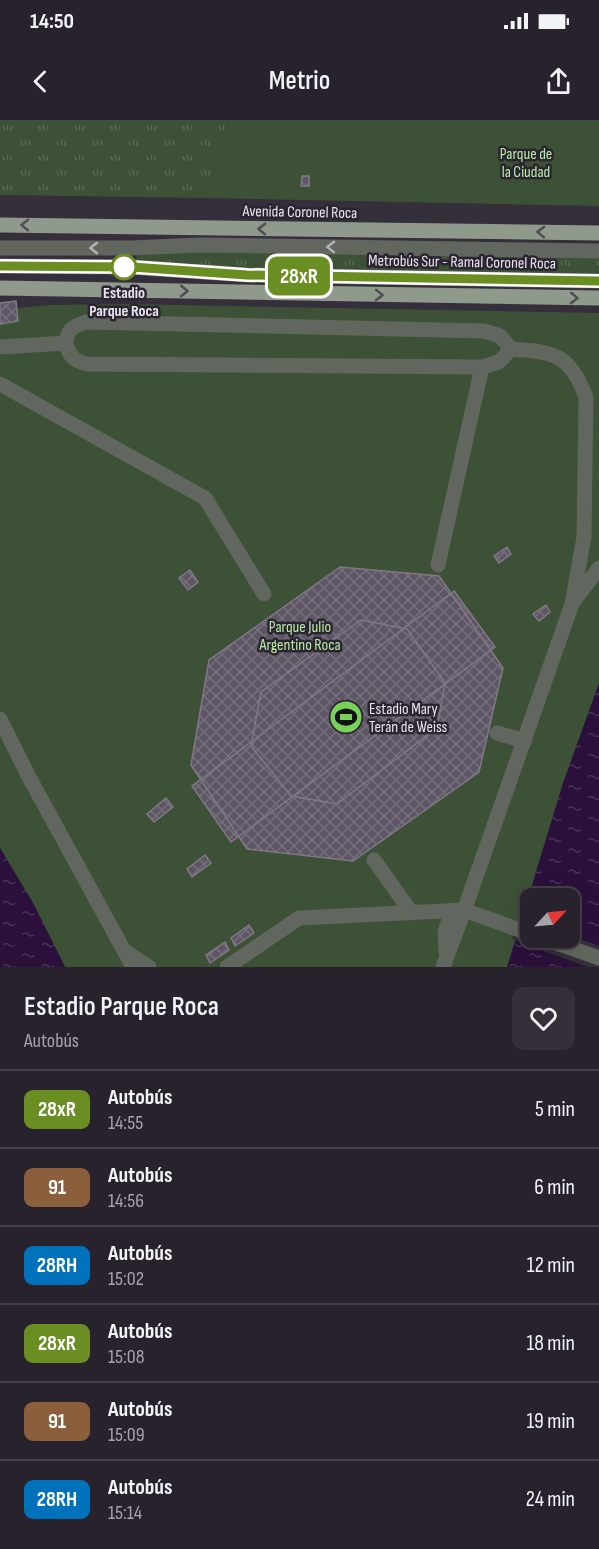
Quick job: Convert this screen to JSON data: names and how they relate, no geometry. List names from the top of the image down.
{
  "streets": {
    "main road": ["Avenida Coronel Roca"],
    "lane": ["Metrobús Sur - Ramal Coronel Roca"]
  },
  "parks": ["Parque de la Ciudad", "Parque Julio Argentino Roca"],
  "places": {
    "other": ["Estadio Parque Roca"],
    "sports": ["Estadio Mary Terán de Weiss"]
  },
  "lines": ["bus line 28xR"],
  "north": "top right",
  "page": {
    "status": "14:50",
    "header": "Metrio",
    "on_map": "28xR",
    "heading": ["Estadio Parque Roca", "Autobús"],
    "list": [
      {
        "mark": "28xR",
        "name": "Autobús",
        "note": "14:55",
        "value": "5 min"
      },
      {
        "mark": "91",
        "name": "Autobús",
        "note": "14:56",
        "value": "6 min"
      },
      {
        "mark": "28RH",
        "name": "Autobús",
        "note": "15:02",
        "value": "12 min"
      },
      {
        "mark": "28xR",
        "name": "Autobús",
        "note": "15:08",
        "value": "18 min"
      },
      {
        "mark": "91",
        "name": "Autobús",
        "note": "15:09",
        "value": "19 min"
      },
      {
        "mark": "28RH",
        "name": "Autobús",
        "note": "15:14",
        "value": "24 min"
      }
    ]
  }
}
